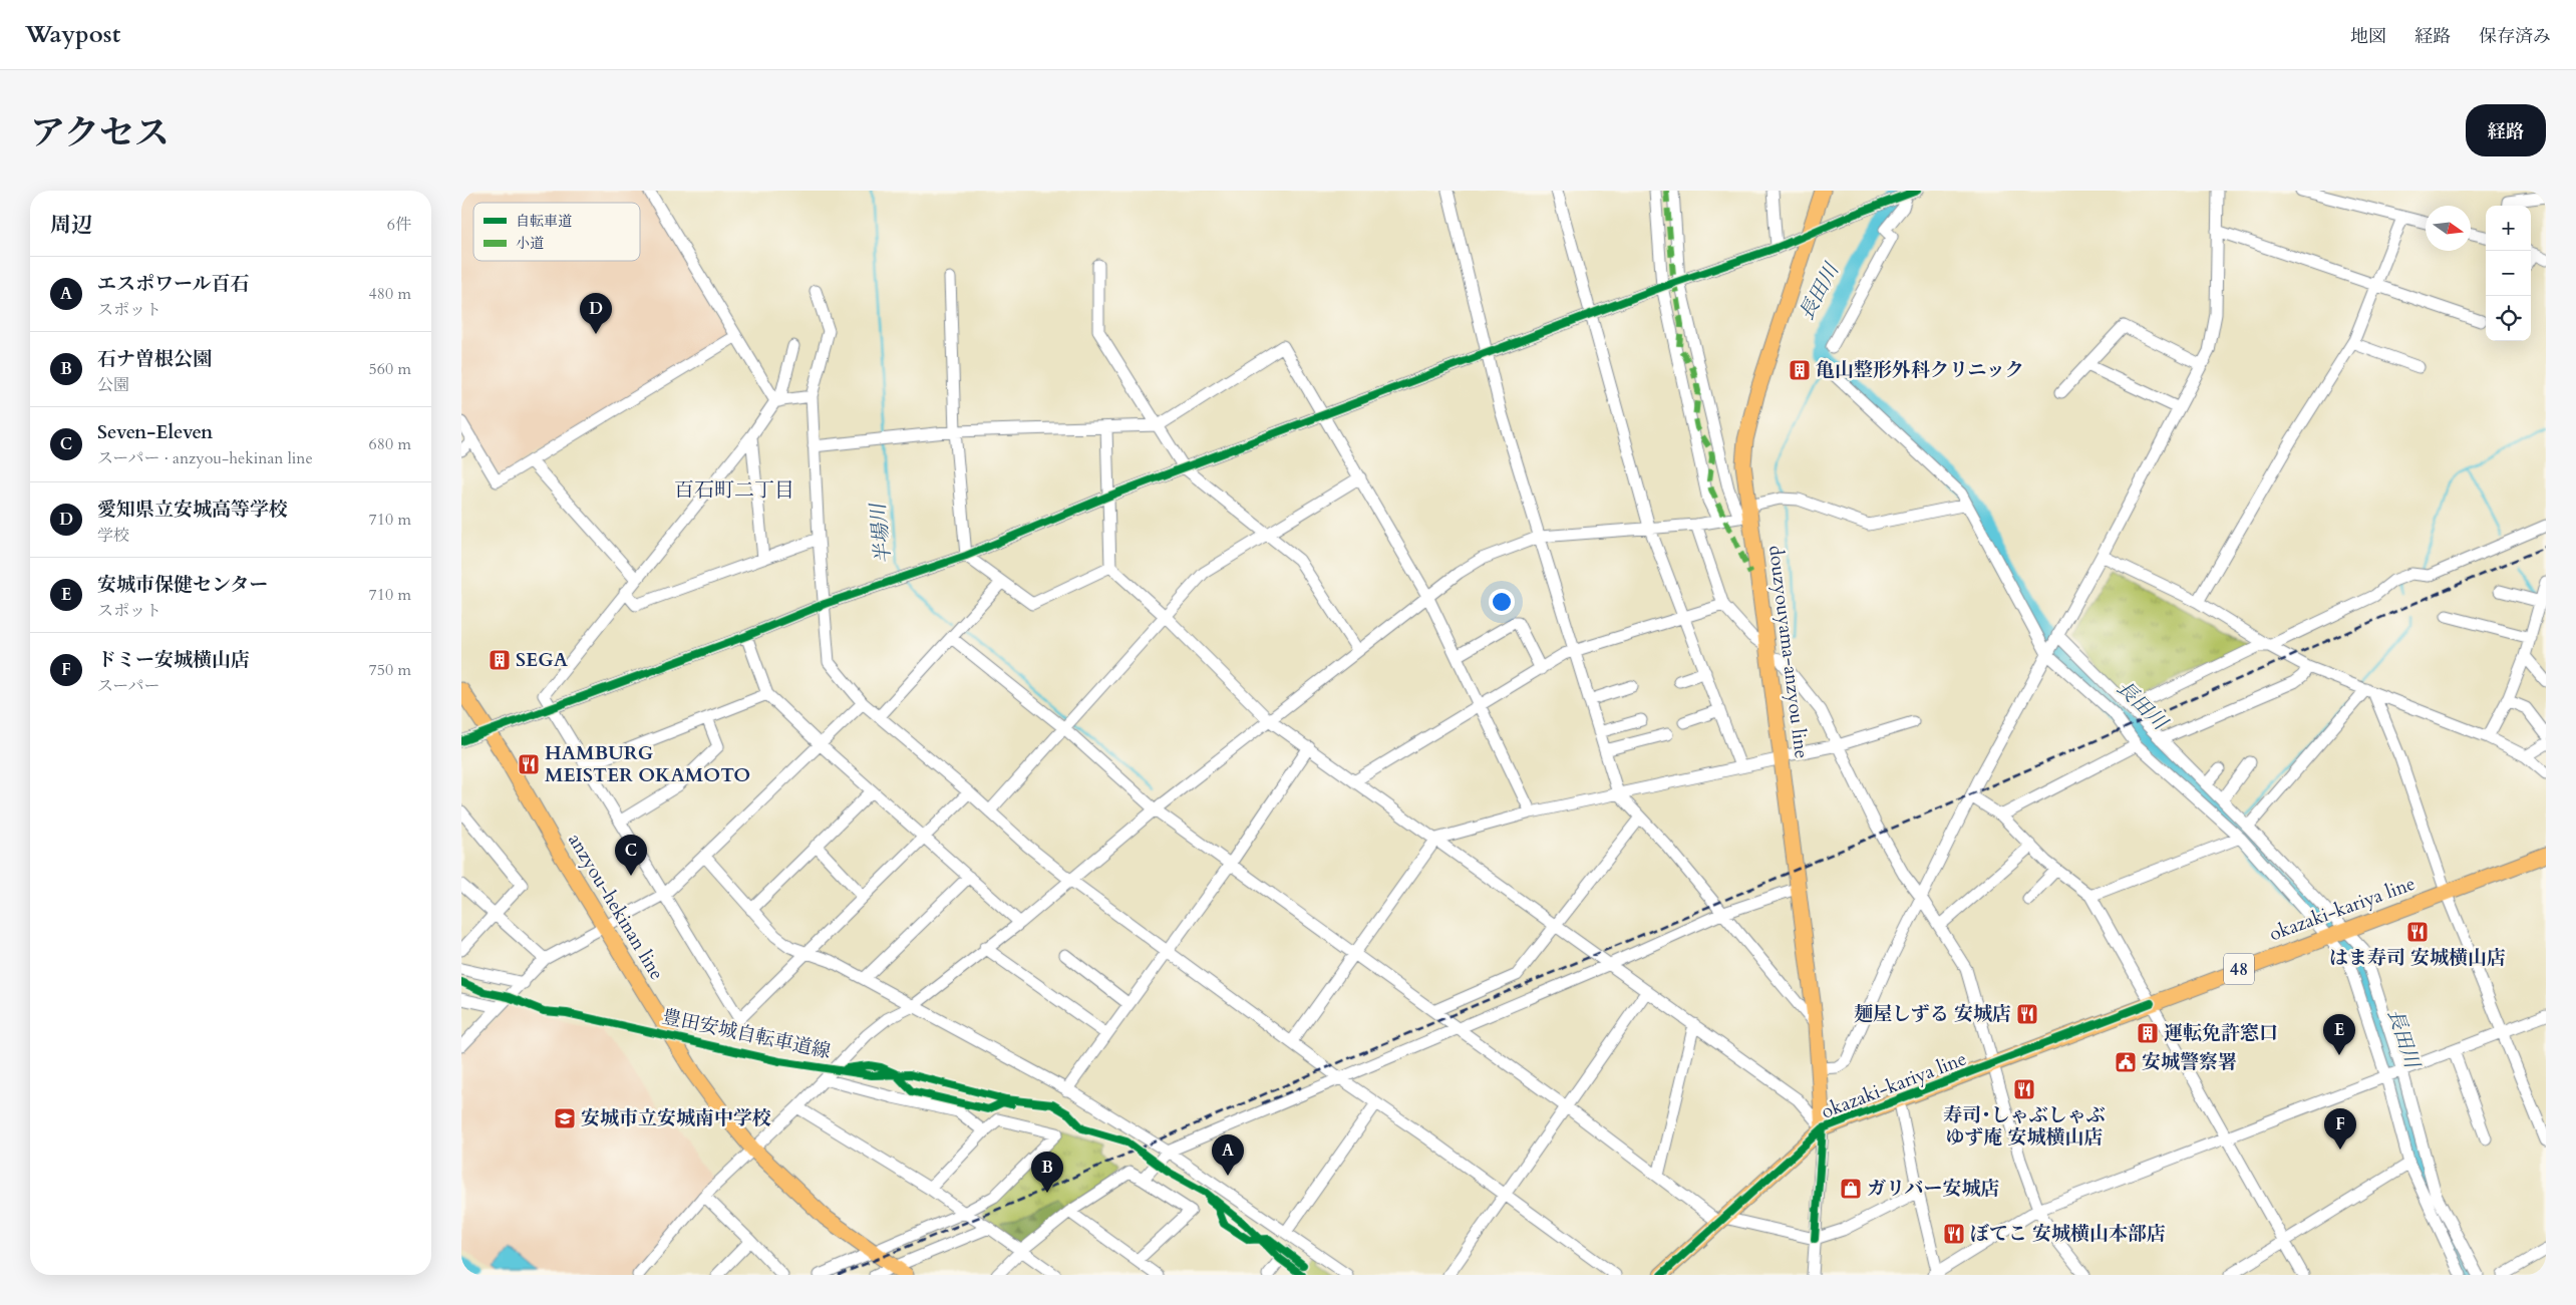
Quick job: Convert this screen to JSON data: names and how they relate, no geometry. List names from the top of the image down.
{
  "streets": {
    "main road": [
      "douzyouyama-anzyou line",
      "anzyou-hekinan line",
      "okazaki-kariya line",
      "48"
    ],
    "cycle path": ["豊田安城自転車道線"]
  },
  "crossings": [
    ["douzyouyama-anzyou line", "okazaki-kariya line"]
  ],
  "districts": ["百石町二丁目"],
  "water": ["長田川", "半場川"],
  "places": {
    "building": ["亀山整形外科クリニック", "SEGA", "運転免許窓口"],
    "restaurant": [
      "HAMBURG MEISTER OKAMOTO",
      "はま寿司 安城横山店",
      "麺屋しずる 安城店",
      "寿司･しゃぶしゃぶ ゆず庵 安城横山店",
      "ぼてこ 安城横山本部店"
    ],
    "public building": ["安城警察署"],
    "school or university": ["安城市立安城南中学校"],
    "shop": ["ガリバー安城店"]
  },
  "legend": ["自転車道", "小道"],
  "north": "right",
  "page": {
    "header": "Waypost",
    "nav": ["地図", "経路", "保存済み"],
    "title": "アクセス",
    "buttons": "経路",
    "heading": ["周辺", "6件"],
    "map_buttons": ["+", "−"],
    "list": [
      {
        "mark": "A",
        "name": "エスポワール百石",
        "note": "スポット",
        "value": "480 m"
      },
      {
        "mark": "B",
        "name": "石ナ曽根公園",
        "note": "公園",
        "value": "560 m"
      },
      {
        "mark": "C",
        "name": "Seven-Eleven",
        "note": "スーパー · anzyou-hekinan line",
        "value": "680 m"
      },
      {
        "mark": "D",
        "name": "愛知県立安城高等学校",
        "note": "学校",
        "value": "710 m"
      },
      {
        "mark": "E",
        "name": "安城市保健センター",
        "note": "スポット",
        "value": "710 m"
      },
      {
        "mark": "F",
        "name": "ドミー安城横山店",
        "note": "スーパー",
        "value": "750 m"
      }
    ],
    "pins": [
      "D",
      "C",
      "E",
      "F",
      "A",
      "B"
    ]
  }
}
